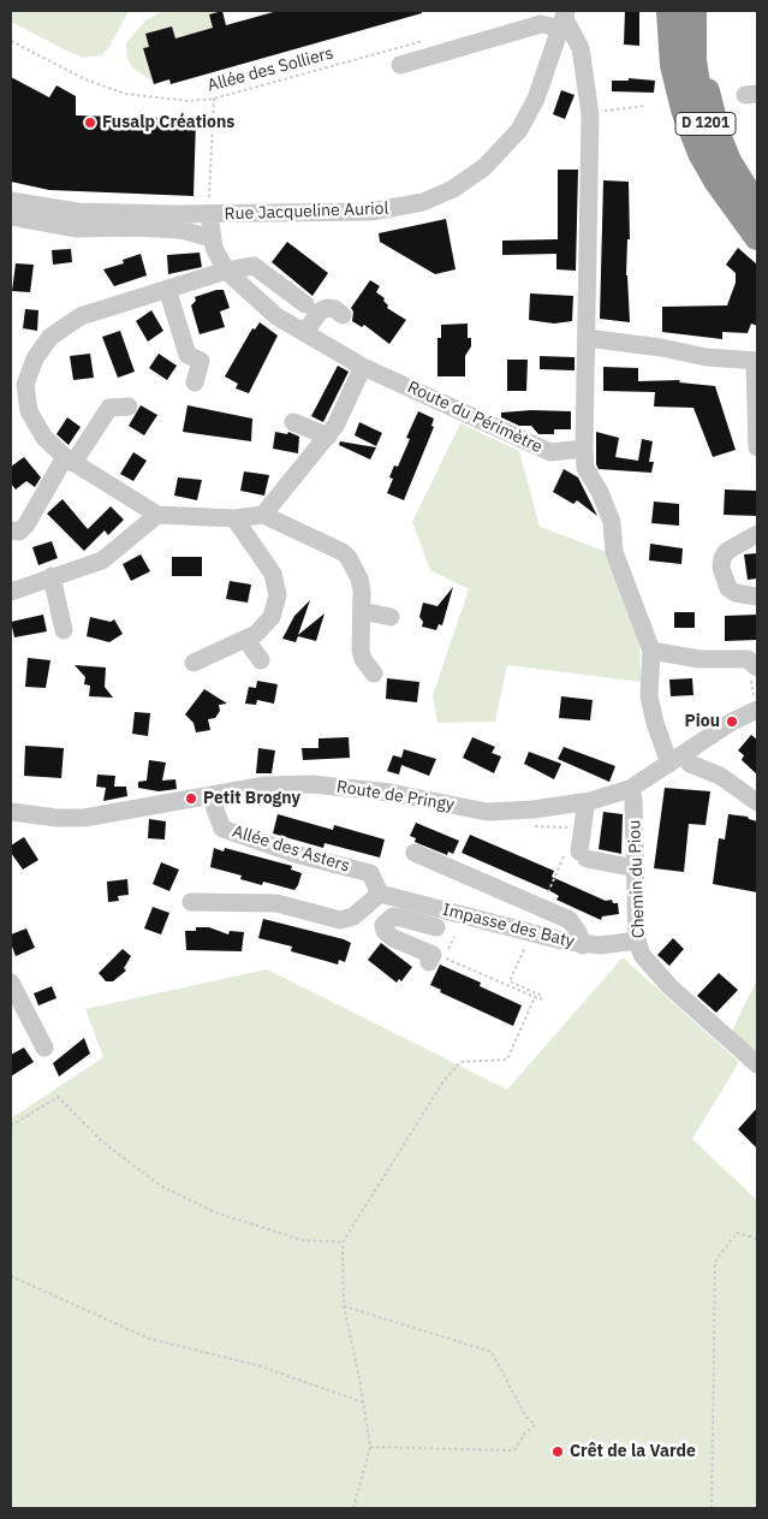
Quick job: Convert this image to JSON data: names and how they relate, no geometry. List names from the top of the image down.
{
  "streets": {
    "highway": ["D 1201"],
    "street": [
      "Rue Jacqueline Auriol",
      "Route du Périmètre",
      "Route de Pringy",
      "Allée des Asters",
      "Chemin du Piou",
      "Impasse des Baty"
    ],
    "path": ["Allée des Solliers"]
  },
  "crossings": [
    ["Rue Jacqueline Auriol", "Route du Périmètre"],
    ["Route de Pringy", "Allée des Asters"],
    ["Route de Pringy", "Chemin du Piou"],
    ["Allée des Asters", "Impasse des Baty"],
    ["Chemin du Piou", "Impasse des Baty"]
  ],
  "places": [
    "Fusalp Créations",
    "Piou",
    "Petit Brogny",
    "Crêt de la Varde"
  ]
}
